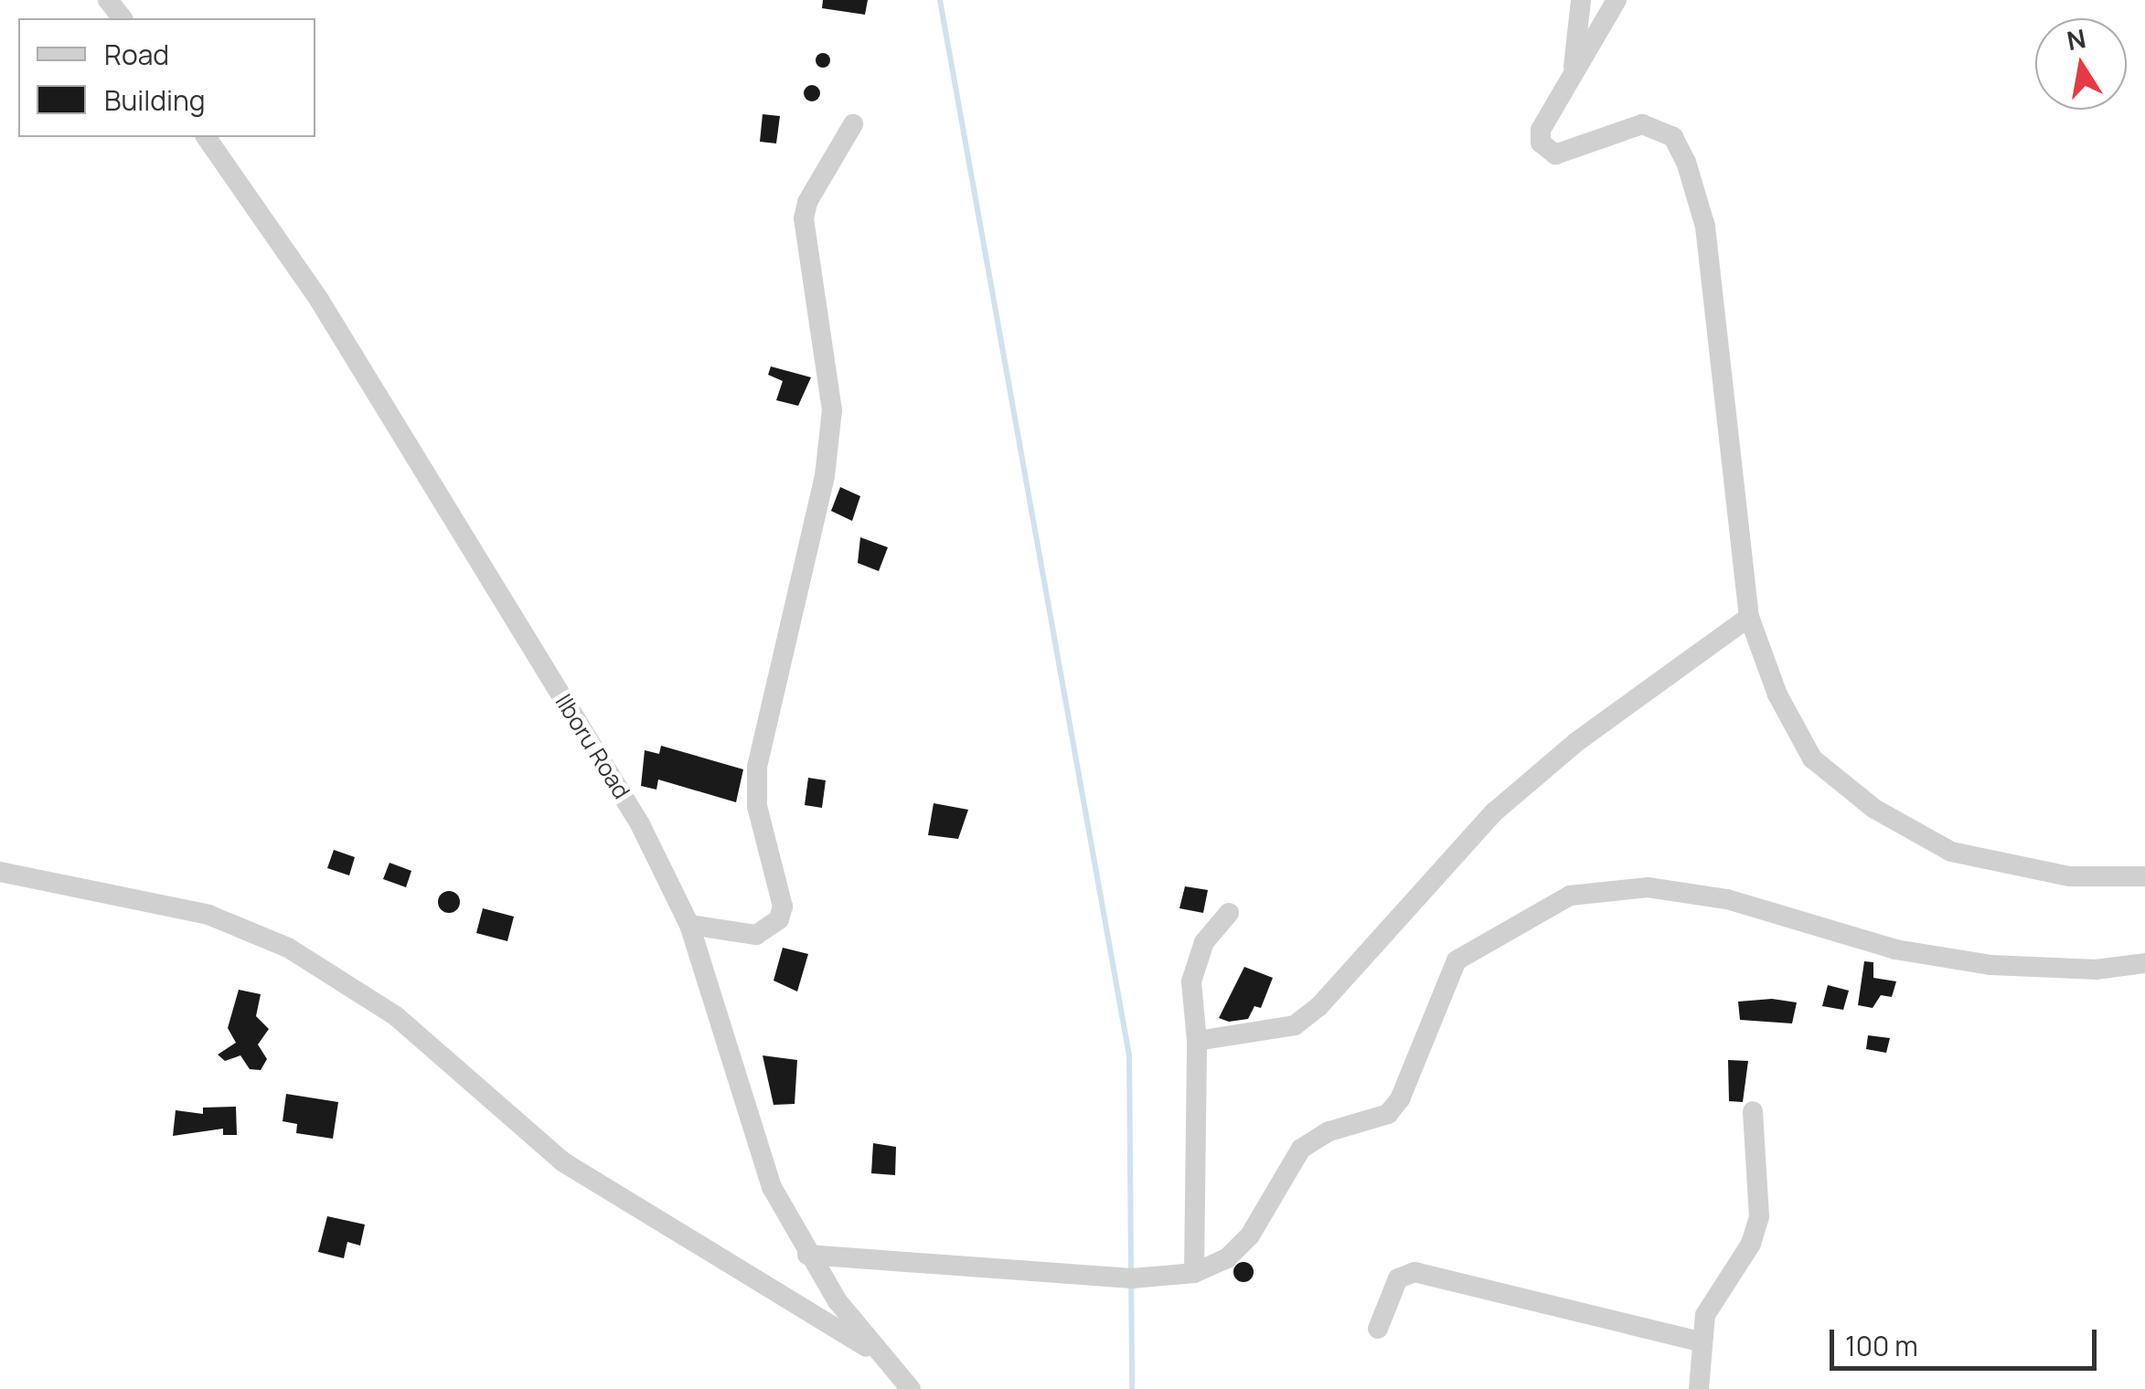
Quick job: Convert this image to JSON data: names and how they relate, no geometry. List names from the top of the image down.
{
  "streets": {
    "street": ["Ilboru Road"]
  },
  "legend": ["Road", "Building"],
  "scale_bar": "100 m",
  "north": "top"
}
